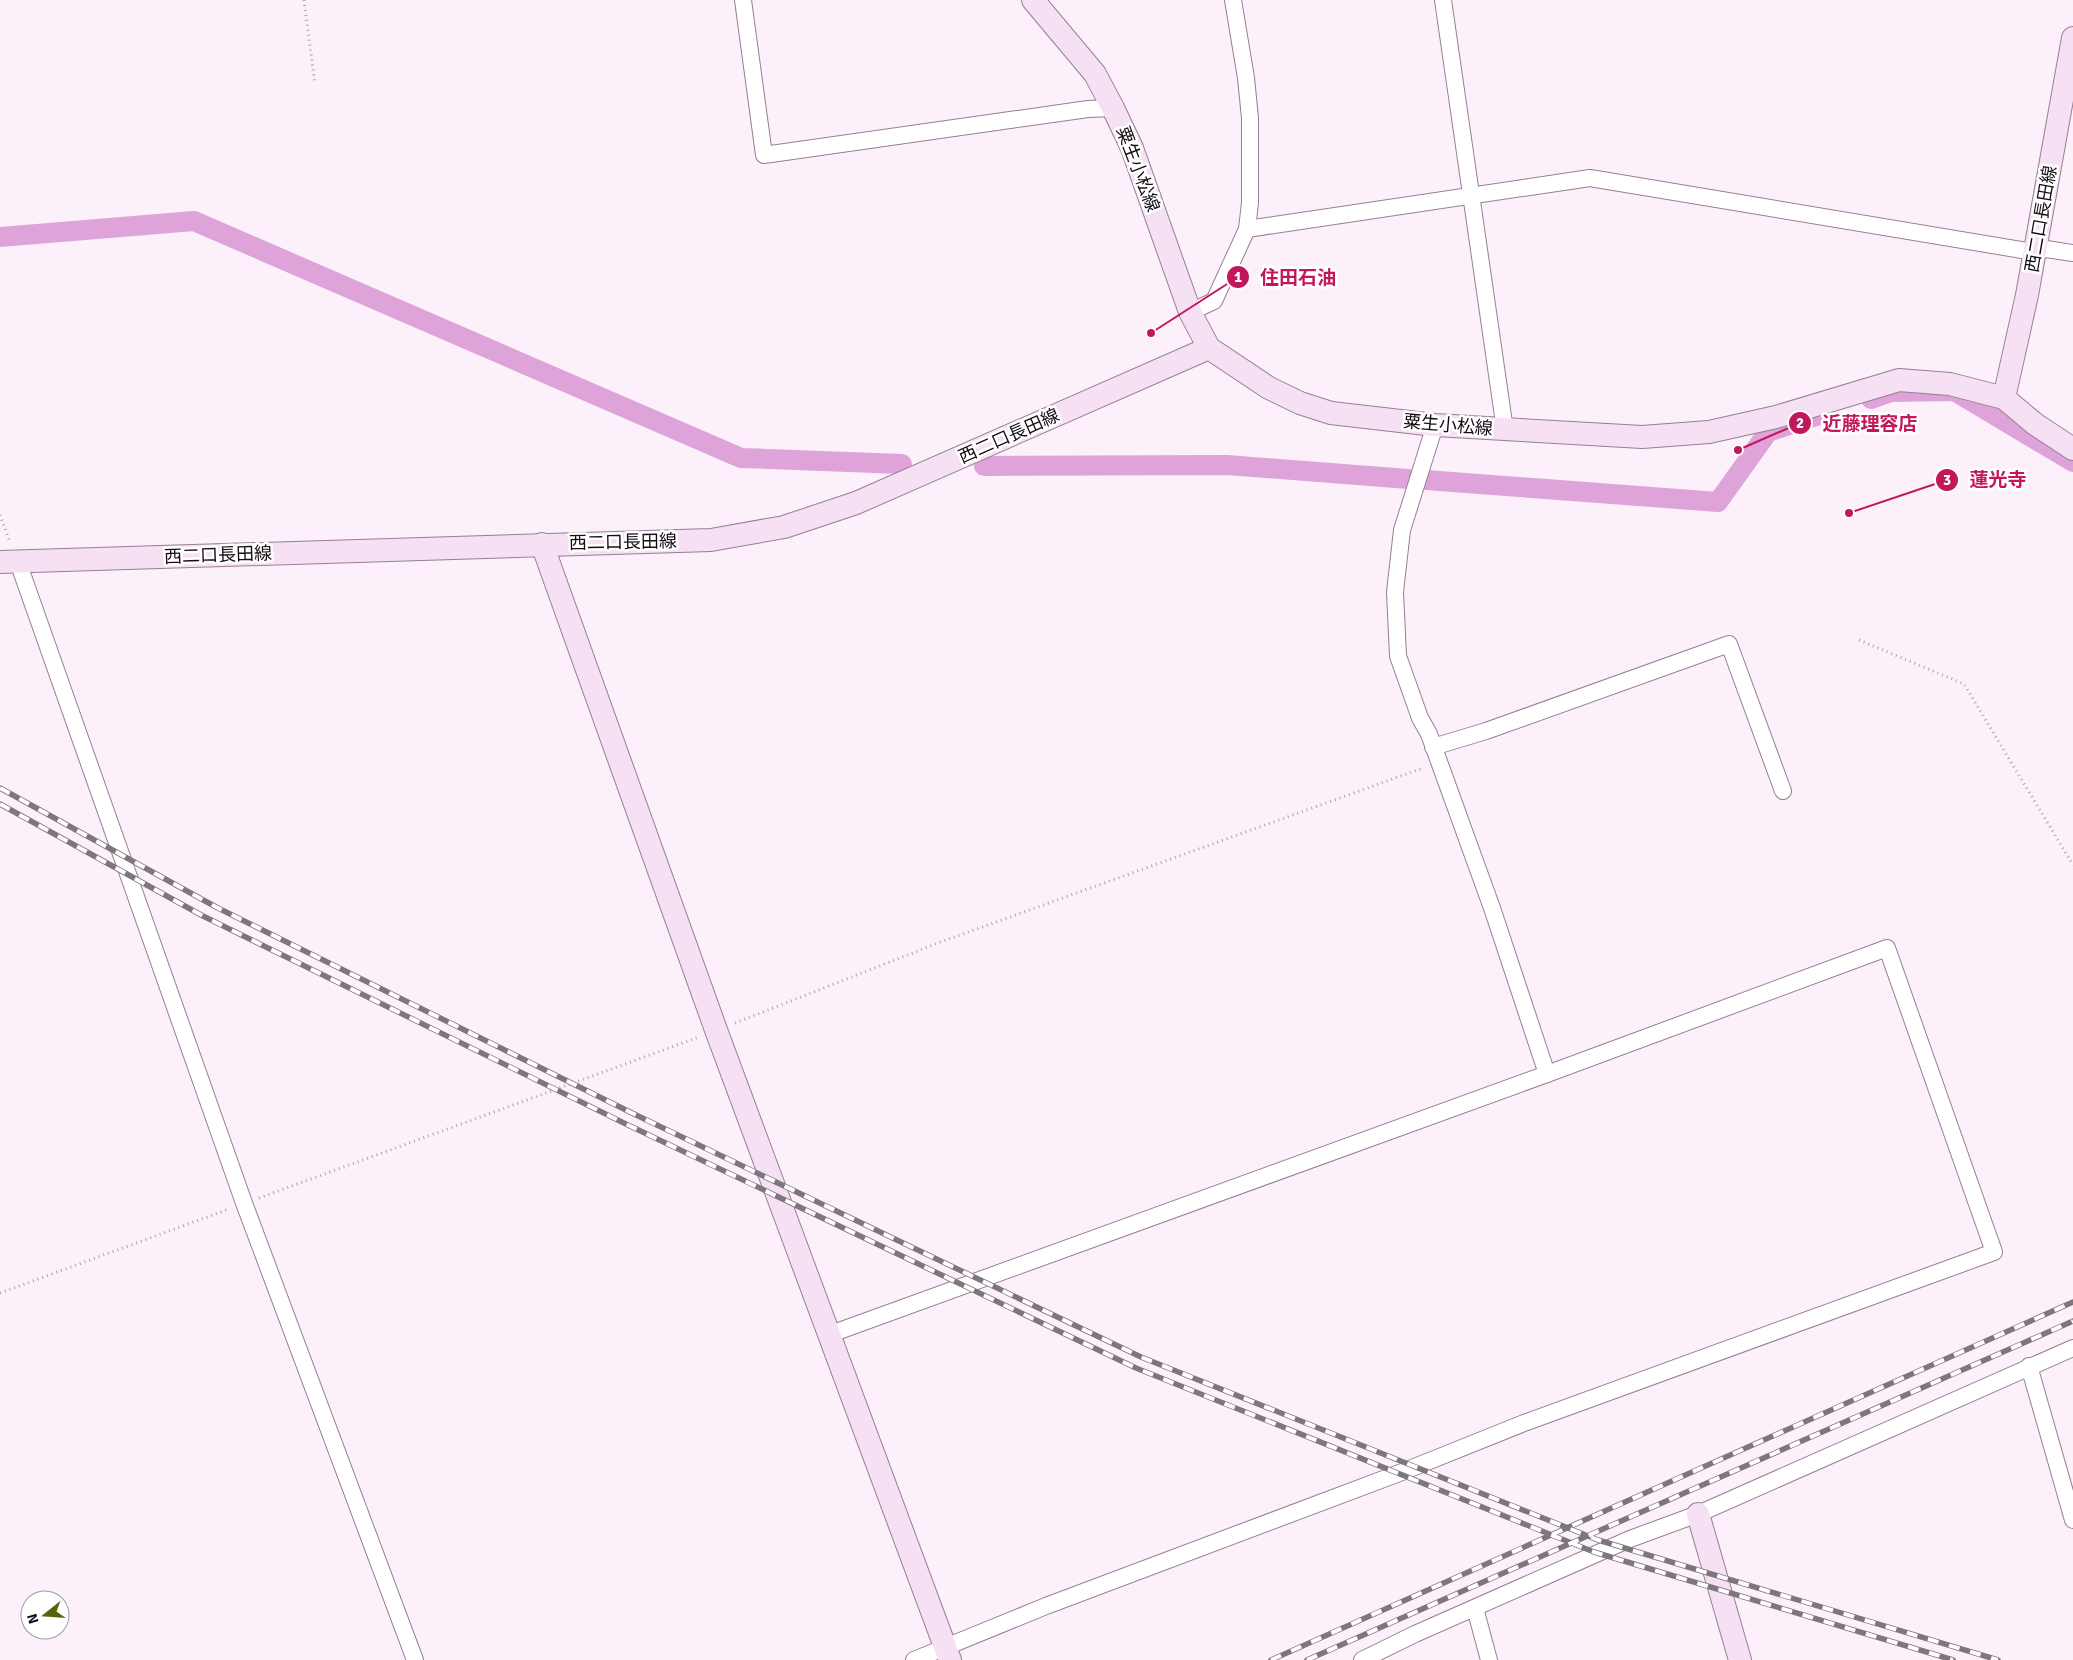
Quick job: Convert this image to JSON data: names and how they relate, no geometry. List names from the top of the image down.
{
  "streets": {
    "main road": ["粟生小松線", "西二口長田線"]
  },
  "crossings": [
    ["粟生小松線", "西二口長田線"]
  ],
  "places": ["住田石油", "近藤理容店", "蓮光寺"],
  "north": "left"
}
